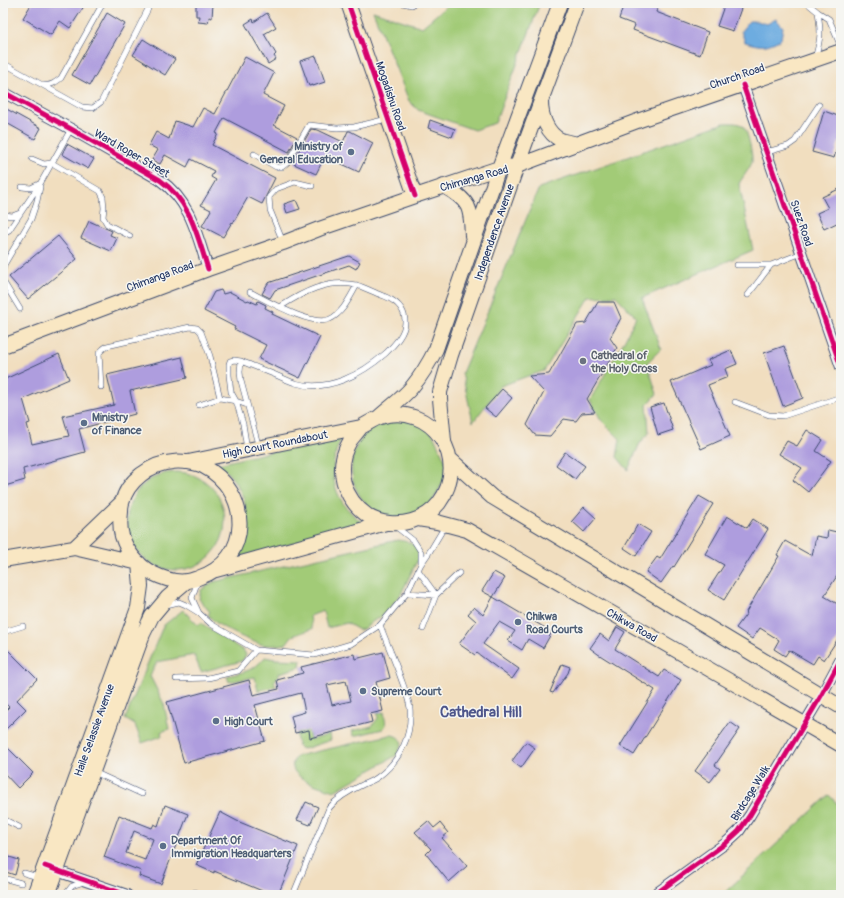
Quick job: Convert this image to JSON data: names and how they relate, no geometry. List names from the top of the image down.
{
  "streets": {
    "main road": [
      "Church Road",
      "Mogadishu Road",
      "Chimanga Road",
      "Independence Avenue",
      "High Court Roundabout",
      "Chikwa Road",
      "Haile Selassie Avenue"
    ],
    "street": ["Ward Roper Street", "Suez Road", "Birdcage Walk"]
  },
  "crossings": [
    ["Church Road", "Chimanga Road"],
    ["Church Road", "Suez Road"],
    ["Church Road", "Independence Avenue"],
    ["Mogadishu Road", "Chimanga Road"],
    ["Ward Roper Street", "Chimanga Road"],
    ["Chimanga Road", "Independence Avenue"],
    ["Independence Avenue", "High Court Roundabout"],
    ["Independence Avenue", "Chikwa Road"],
    ["High Court Roundabout", "Chikwa Road"],
    ["High Court Roundabout", "Haile Selassie Avenue"],
    ["Chikwa Road", "Birdcage Walk"]
  ],
  "districts": ["Cathedral Hill"],
  "places": [
    "Ministry of General Education",
    "Cathedral of the Holy Cross",
    "Ministry of Finance",
    "Chikwa Road Courts",
    "Supreme Court",
    "High Court",
    "Department Of Immigration Headquarters"
  ]
}
